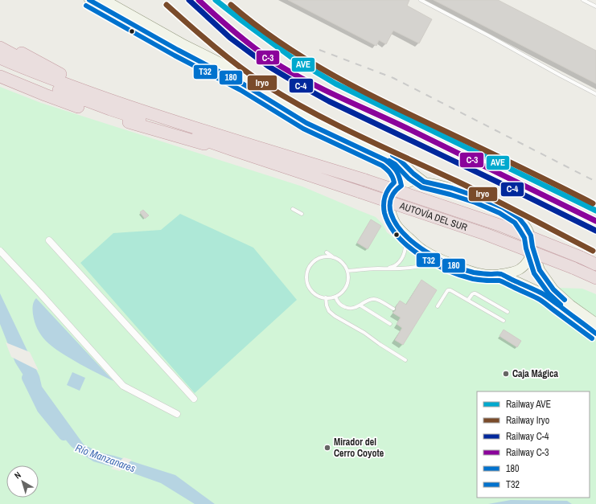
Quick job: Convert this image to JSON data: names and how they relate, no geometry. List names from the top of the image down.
{
  "streets": {
    "highway": ["AUTOVÍA DEL SUR"]
  },
  "water": ["Río Manzanares"],
  "places": ["Caja Mágica", "Mirador del Cerro Coyote"],
  "lines": [
    "rail line AVE",
    "rail line C-4",
    "rail line C-3",
    "transit line 180",
    "rail line Iryo",
    "transit line T32"
  ],
  "legend": [
    "Railway AVE",
    "Railway Iryo",
    "Railway C-4",
    "Railway C-3",
    "180",
    "T32"
  ],
  "north": "top left"
}
